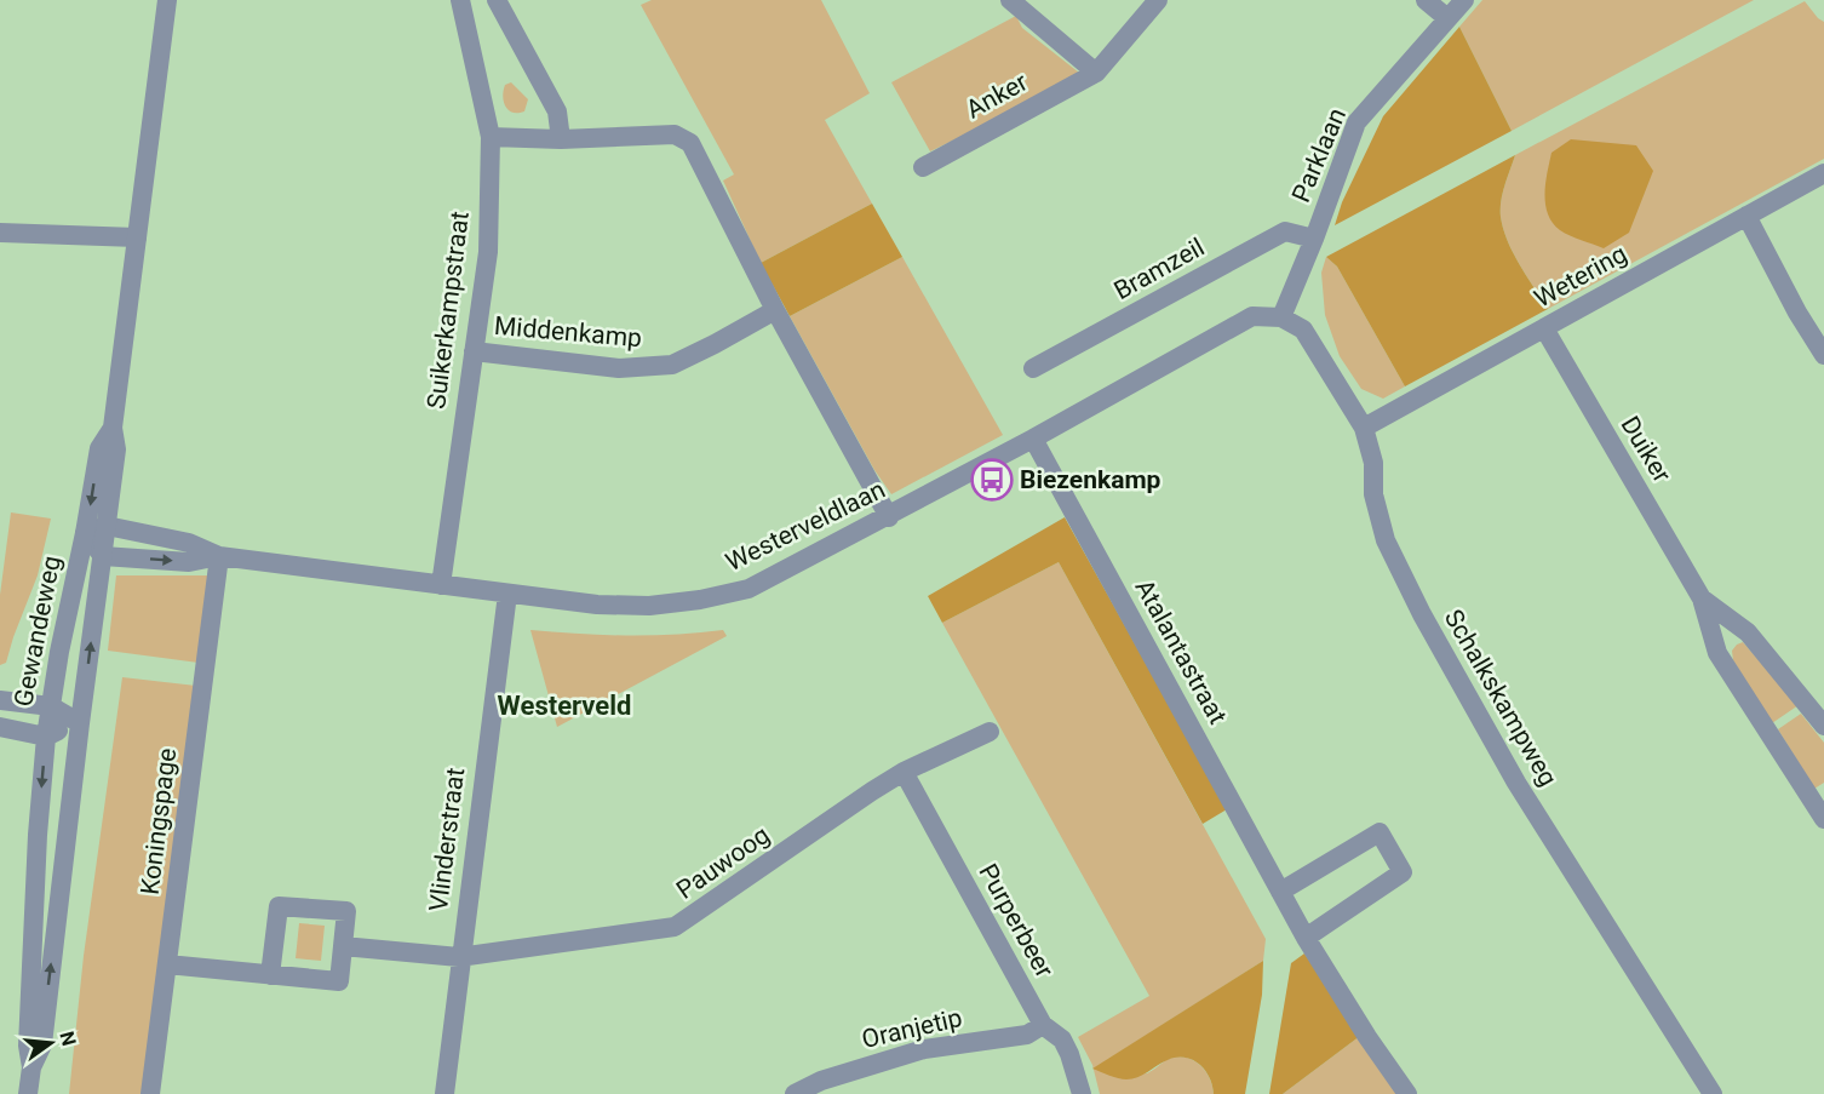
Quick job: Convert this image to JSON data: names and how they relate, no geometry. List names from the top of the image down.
{
  "streets": {
    "street": [
      "Anker",
      "Parklaan",
      "Bramzeil",
      "Wetering",
      "Suikerkampstraat",
      "Middenkamp",
      "Duiker",
      "Westerveldlaan",
      "Gewandeweg",
      "Atalantastraat",
      "Schalkskampweg",
      "Koningspage",
      "Vlinderstraat",
      "Pauwoog",
      "Purperbeer",
      "Oranjetip"
    ]
  },
  "crossings": [
    ["Parklaan", "Bramzeil"],
    ["Parklaan", "Westerveldlaan"],
    ["Parklaan", "Schalkskampweg"],
    ["Wetering", "Duiker"],
    ["Wetering", "Schalkskampweg"],
    ["Suikerkampstraat", "Middenkamp"],
    ["Suikerkampstraat", "Westerveldlaan"],
    ["Westerveldlaan", "Gewandeweg"],
    ["Westerveldlaan", "Atalantastraat"],
    ["Westerveldlaan", "Schalkskampweg"],
    ["Westerveldlaan", "Koningspage"],
    ["Westerveldlaan", "Vlinderstraat"],
    ["Vlinderstraat", "Pauwoog"],
    ["Pauwoog", "Purperbeer"],
    ["Purperbeer", "Oranjetip"]
  ],
  "districts": ["Westerveld"],
  "places": {
    "bus stop": ["Biezenkamp"]
  },
  "north": "right"
}
